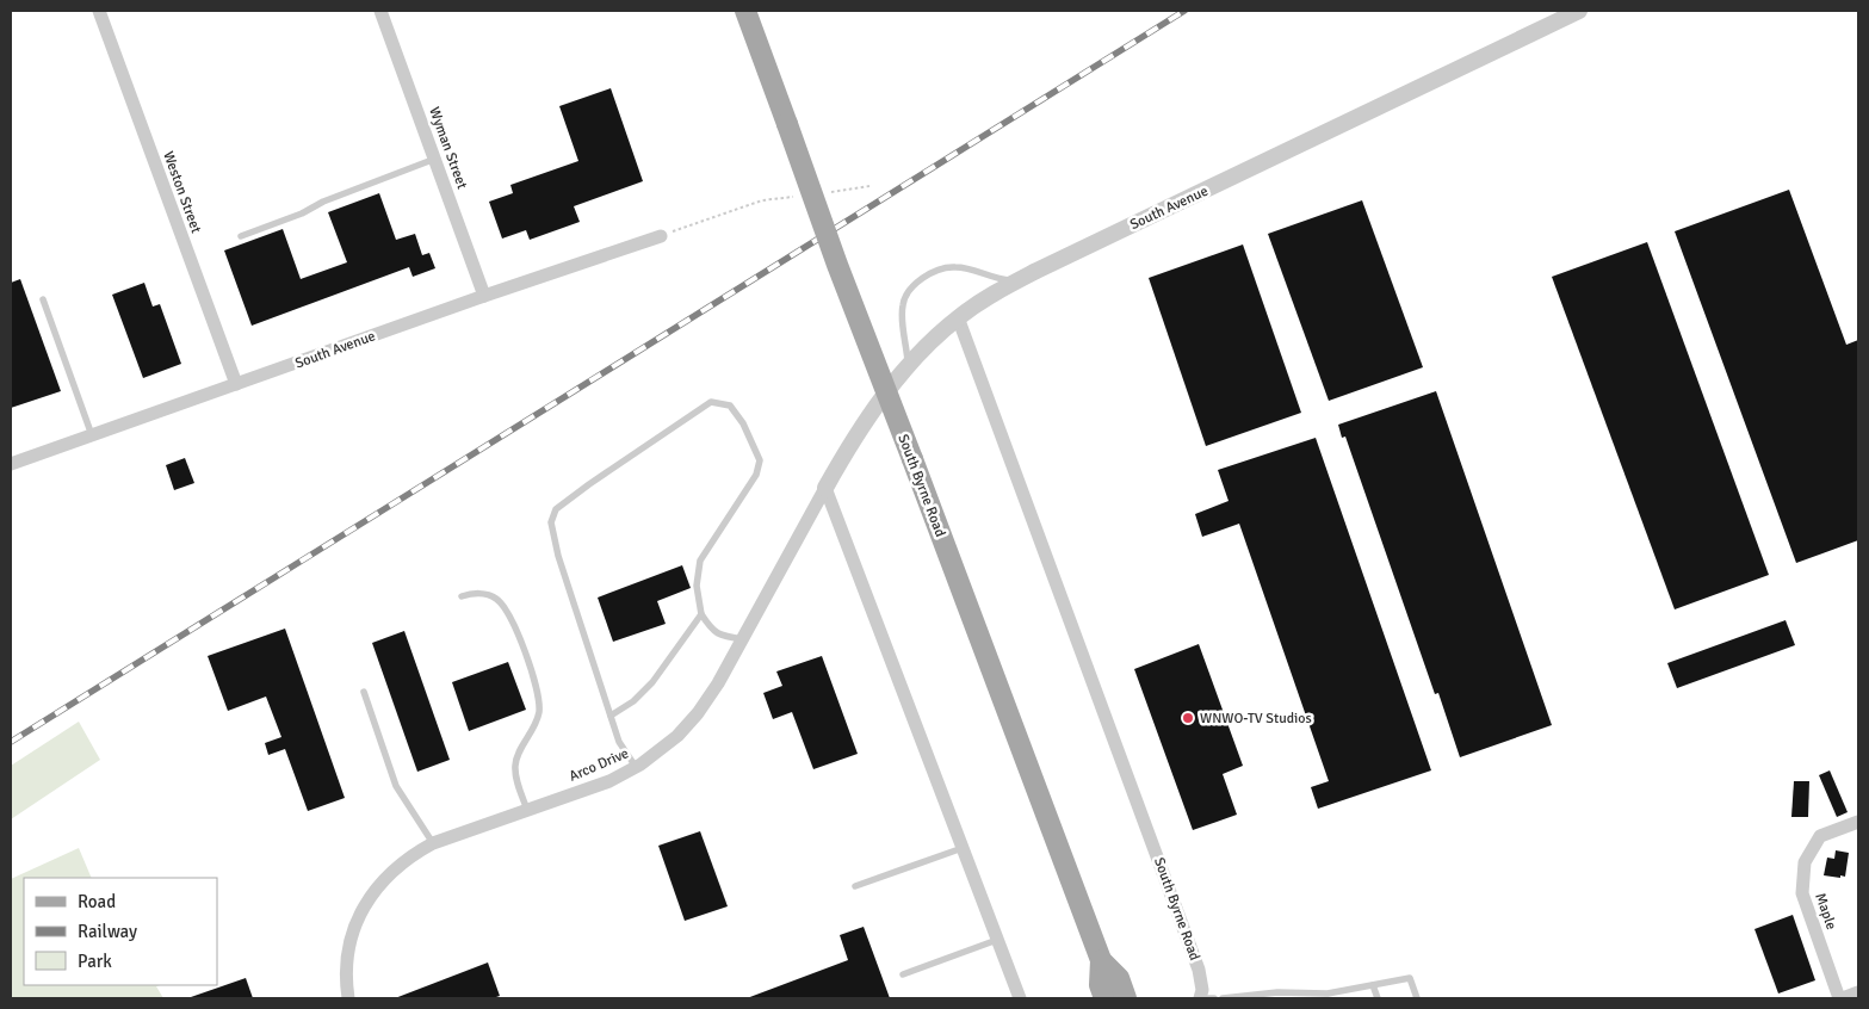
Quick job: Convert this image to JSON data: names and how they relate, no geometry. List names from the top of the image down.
{
  "streets": {
    "main road": ["South Byrne Road"],
    "street": [
      "Wyman Street",
      "Weston Street",
      "South Avenue",
      "Arco Drive",
      "Maple"
    ]
  },
  "crossings": [
    ["Wyman Street", "South Avenue"],
    ["Weston Street", "South Avenue"],
    ["South Avenue", "South Byrne Road"],
    ["South Avenue", "Arco Drive"]
  ],
  "places": ["WNWO-TV Studios"],
  "legend": ["Road", "Railway", "Park"]
}
